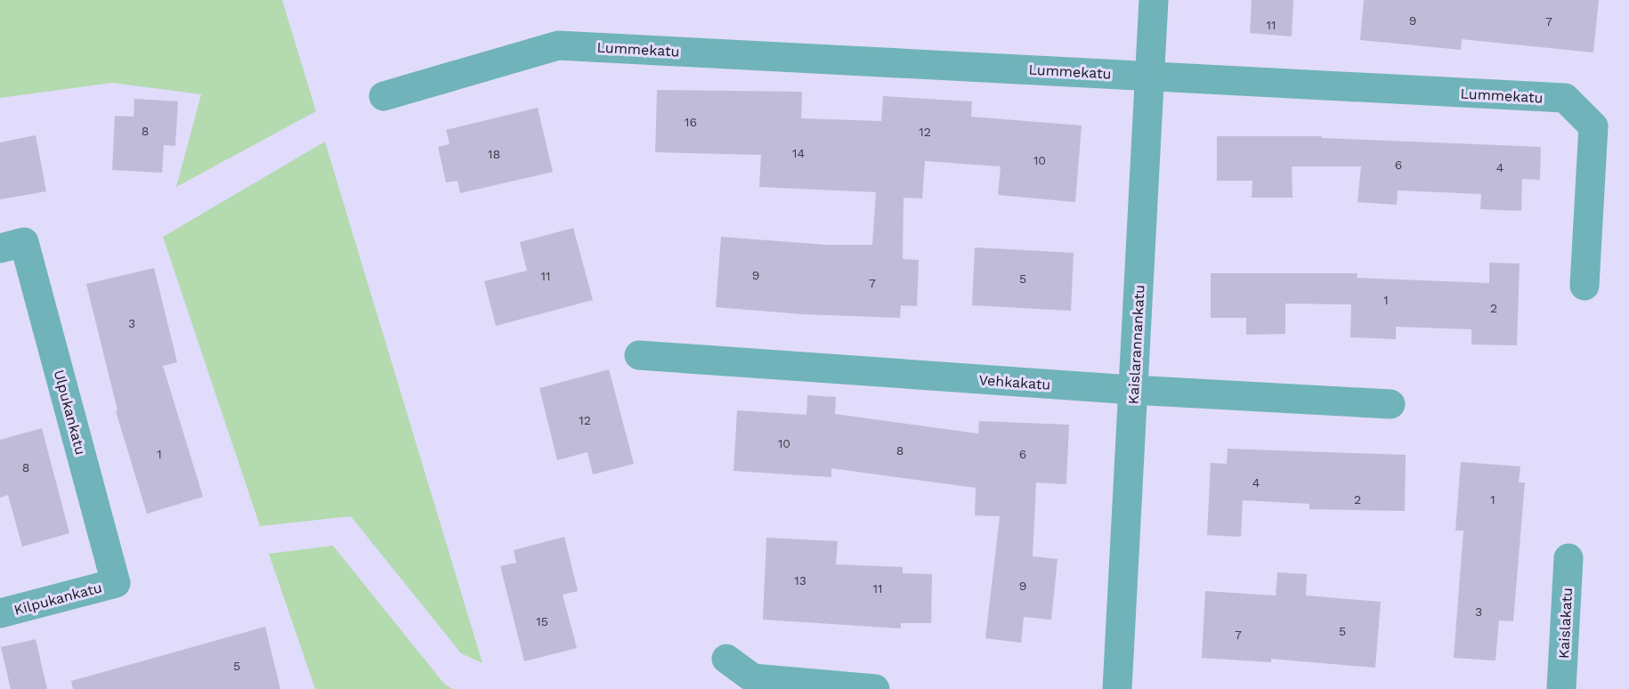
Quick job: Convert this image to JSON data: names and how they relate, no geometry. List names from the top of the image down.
{
  "streets": {
    "street": [
      "Lummekatu",
      "Kaislarannankatu",
      "Vehkakatu",
      "Ulpukankatu",
      "Kilpukankatu",
      "Kaislakatu"
    ]
  },
  "crossings": [
    ["Lummekatu", "Kaislarannankatu"],
    ["Kaislarannankatu", "Vehkakatu"],
    ["Ulpukankatu", "Kilpukankatu"]
  ],
  "house_numbers": [
    "9",
    "7",
    "11",
    "16",
    "8",
    "12",
    "14",
    "18",
    "10",
    "6",
    "4",
    "9",
    "11",
    "5",
    "7",
    "1",
    "2",
    "3",
    "12",
    "10",
    "8",
    "1",
    "6",
    "8",
    "4",
    "2",
    "1",
    "13",
    "9",
    "11",
    "3",
    "15",
    "5",
    "7",
    "5"
  ]
}
